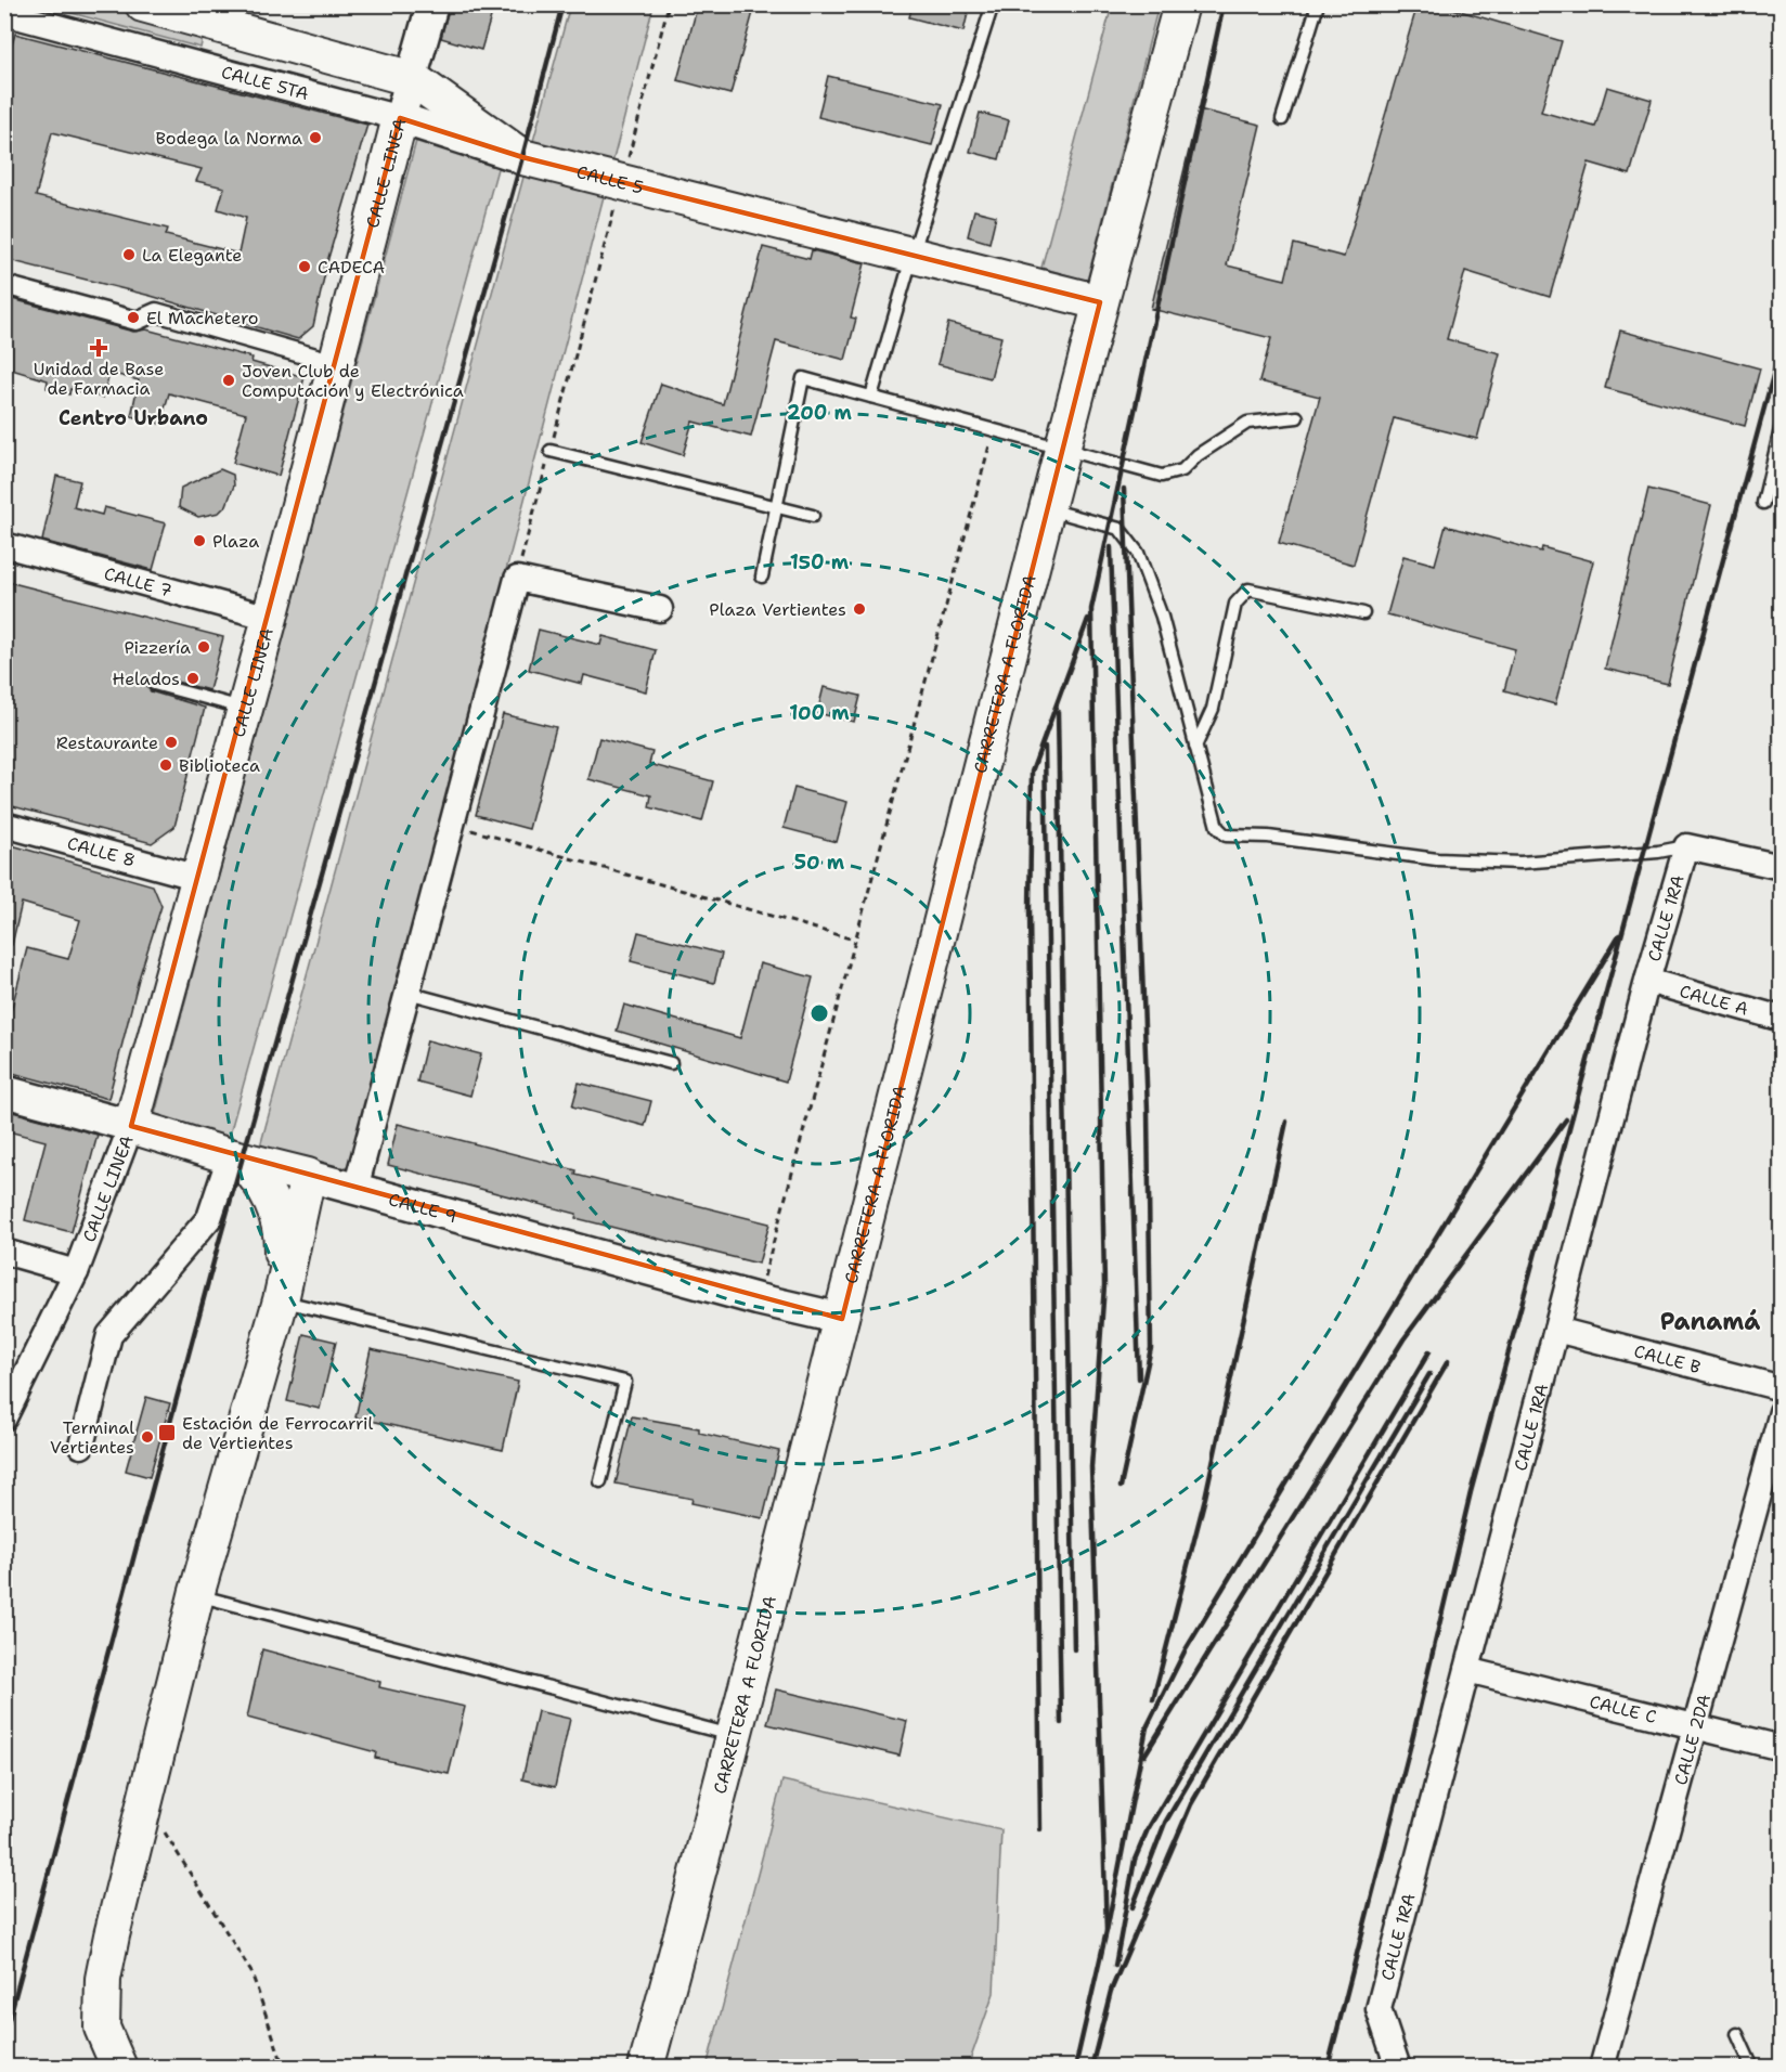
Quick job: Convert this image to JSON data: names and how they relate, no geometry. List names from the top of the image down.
{
  "streets": {
    "main road": [
      "CALLE LINEA",
      "CALLE 5",
      "CARRETERA A FLORIDA",
      "CALLE 9"
    ],
    "street": [
      "CALLE 5TA",
      "CALLE 7",
      "CALLE 8",
      "CALLE 1RA",
      "CALLE A",
      "CALLE B",
      "CALLE C",
      "CALLE 2DA"
    ]
  },
  "crossings": [
    ["CALLE 5TA", "CALLE LINEA"],
    ["CALLE 5TA", "CALLE 5"],
    ["CALLE LINEA", "CALLE 5"],
    ["CALLE LINEA", "CALLE 7"],
    ["CALLE LINEA", "CALLE 8"],
    ["CALLE LINEA", "CALLE 9"],
    ["CALLE 5", "CARRETERA A FLORIDA"],
    ["CARRETERA A FLORIDA", "CALLE 9"],
    ["CALLE 1RA", "CALLE A"],
    ["CALLE 1RA", "CALLE B"],
    ["CALLE 1RA", "CALLE C"],
    ["CALLE C", "CALLE 2DA"]
  ],
  "districts": ["Centro Urbano", "Panamá"],
  "places": {
    "other": [
      "Bodega la Norma",
      "La Elegante",
      "CADECA",
      "El Machetero",
      "Joven Club de Computación y Electrónica",
      "Plaza",
      "Plaza Vertientes",
      "Pizzería",
      "Helados",
      "Restaurante",
      "Biblioteca",
      "Terminal Vertientes"
    ],
    "health": ["Unidad de Base de Farmacia"],
    "transit": ["Estación de Ferrocarril de Vertientes"]
  },
  "rings": [
    "200 m",
    "150 m",
    "100 m",
    "50 m"
  ]
}
